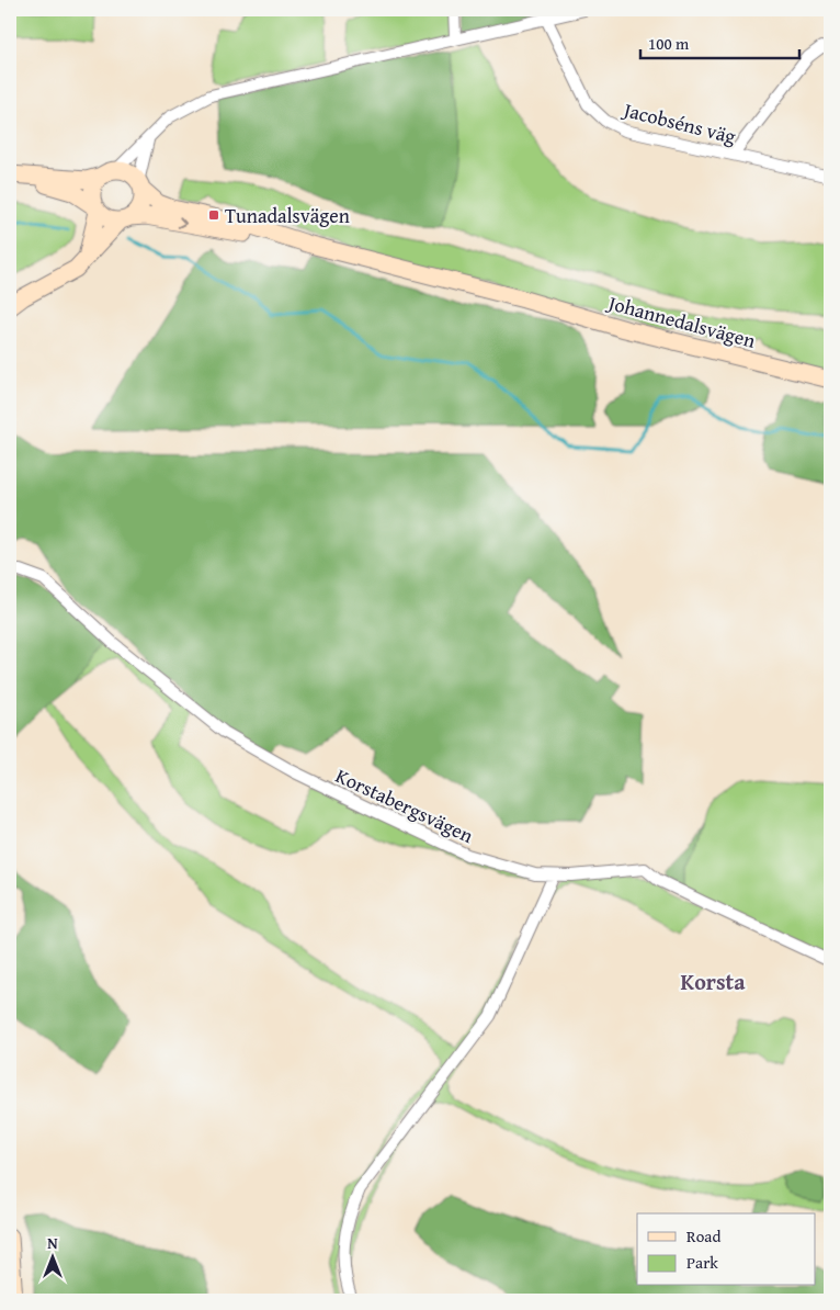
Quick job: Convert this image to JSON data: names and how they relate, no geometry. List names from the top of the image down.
{
  "streets": {
    "main road": ["Johannedalsvägen"],
    "street": ["Jacobséns väg", "Korstabergsvägen"]
  },
  "districts": ["Korsta"],
  "places": {
    "transit": ["Tunadalsvägen"]
  },
  "legend": ["Road", "Park"],
  "scale_bar": "100 m",
  "north": "top"
}
